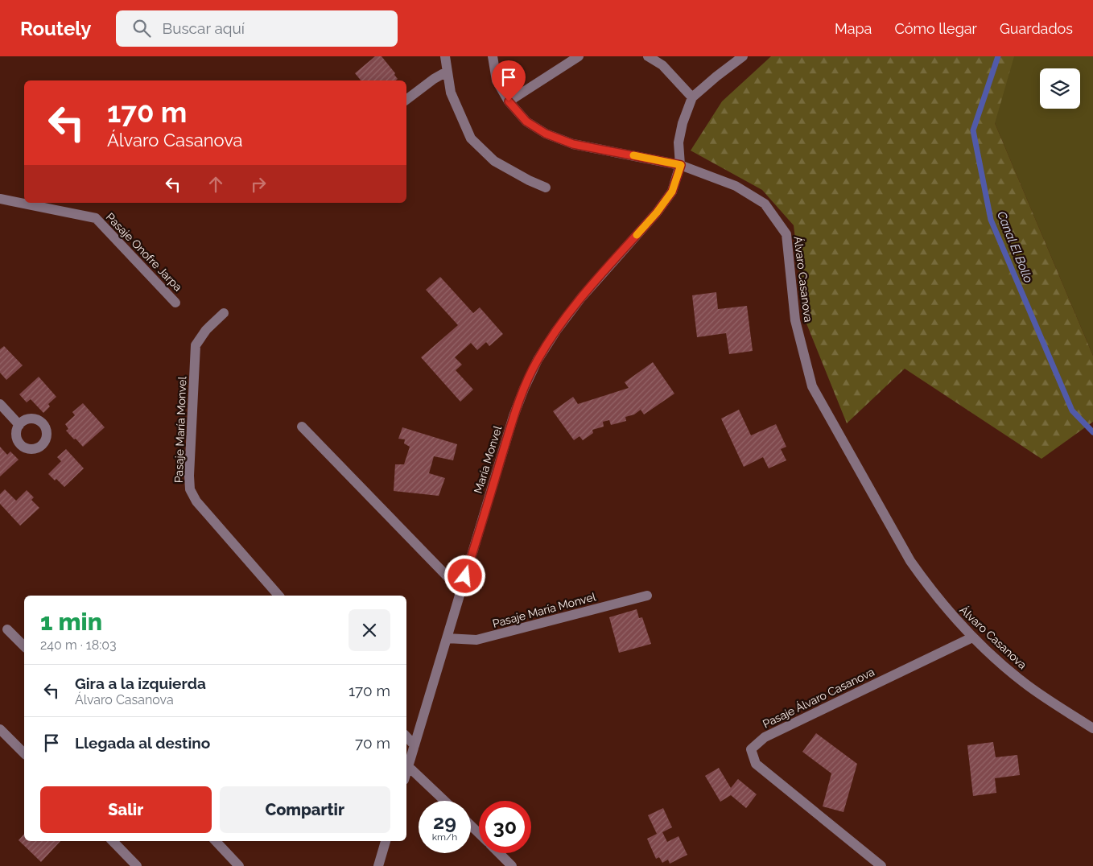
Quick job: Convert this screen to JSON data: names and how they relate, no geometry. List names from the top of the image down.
{
  "streets": {
    "street": [
      "Pasaje Onofre Jarpa",
      "Álvaro Casanova",
      "Pasaje María Monvel",
      "María Monvel",
      "Pasaje Álvaro Casanova"
    ]
  },
  "crossings": [
    ["Álvaro Casanova", "María Monvel"],
    ["Álvaro Casanova", "Pasaje Álvaro Casanova"],
    ["Pasaje María Monvel", "María Monvel"]
  ],
  "water": ["Canal El Bollo"],
  "page": {
    "header": "Routely",
    "search": "Buscar aquí",
    "nav": ["Mapa", "Cómo llegar", "Guardados"],
    "turn": ["170 m", "Álvaro Casanova"],
    "heading": ["1 min", "240 m · 18:03"],
    "list": [
      {
        "name": "Gira a la izquierda",
        "note": "Álvaro Casanova",
        "value": "170 m"
      },
      {
        "name": "Llegada al destino",
        "value": "70 m"
      }
    ],
    "buttons": ["Salir", "Compartir"],
    "speed": "29 km/h",
    "limit": "30"
  }
}
